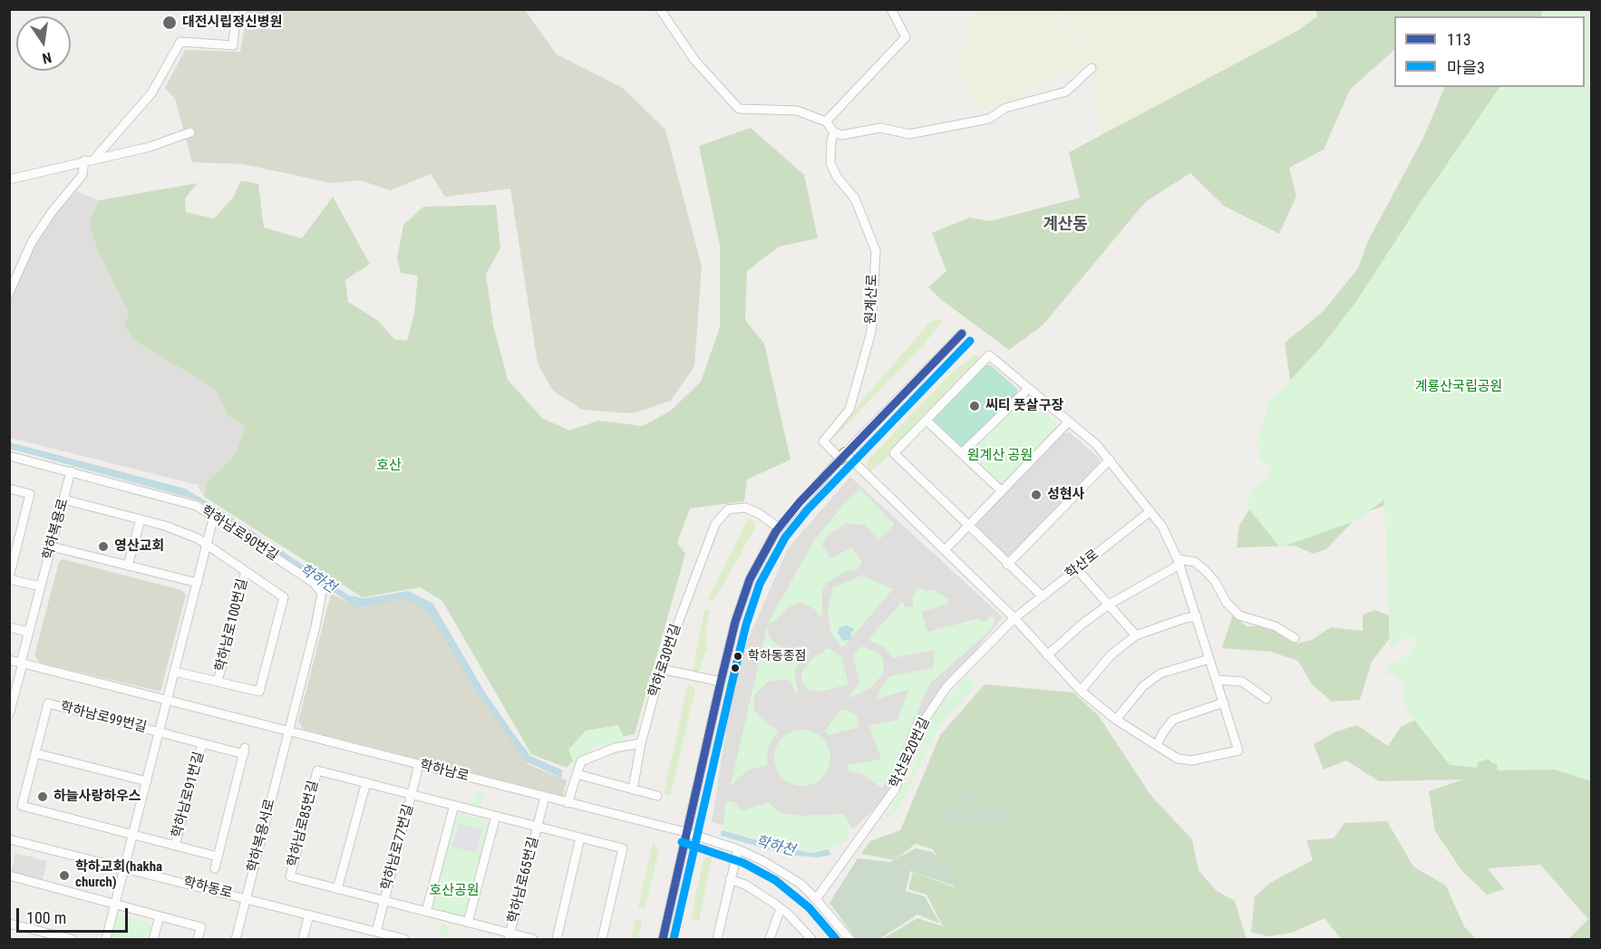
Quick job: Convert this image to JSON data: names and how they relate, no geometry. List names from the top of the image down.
{
  "streets": {
    "street": [
      "원계산로",
      "학하복용로",
      "학하남로90번길",
      "학산로",
      "학하남로100번길",
      "학하로30번길",
      "학하남로99번길",
      "학산로20번길",
      "학하남로",
      "학하남로91번길",
      "학하남로85번길",
      "학하복용서로",
      "학하남로77번길",
      "학하남로65번길",
      "학하동로"
    ]
  },
  "crossings": [
    ["학하복용로", "학하남로90번길"],
    ["학하복용로", "학하남로100번길"],
    ["학하복용로", "학하남로"],
    ["학하남로90번길", "학하남로"],
    ["학하남로90번길", "학하복용서로"],
    ["학산로", "학산로20번길"],
    ["학하남로99번길", "학하남로"],
    ["학하남로99번길", "학하남로91번길"],
    ["학하남로99번길", "학하동로"],
    ["학산로20번길", "학하남로"],
    ["학하남로", "학하복용서로"],
    ["학하남로", "학하남로77번길"],
    ["학하남로", "학하남로65번길"],
    ["학하남로85번길", "학하남로77번길"],
    ["학하복용서로", "학하동로"],
    ["학하남로77번길", "학하남로65번길"],
    ["학하남로77번길", "학하동로"]
  ],
  "districts": ["계산동"],
  "water": ["학하천"],
  "parks": [
    "계룡산국립공원",
    "원계산 공원",
    "호산",
    "호산공원"
  ],
  "places": [
    "대전시립정신병원",
    "씨티 풋살구장",
    "성현사",
    "영산교회",
    "학하동종점",
    "하늘사랑하우스",
    "학하교회(hakha church)"
  ],
  "lines": ["transit line 113", "transit line 마을3"],
  "legend": ["113", "마을3"],
  "scale_bar": "100 m",
  "north": "bottom"
}
